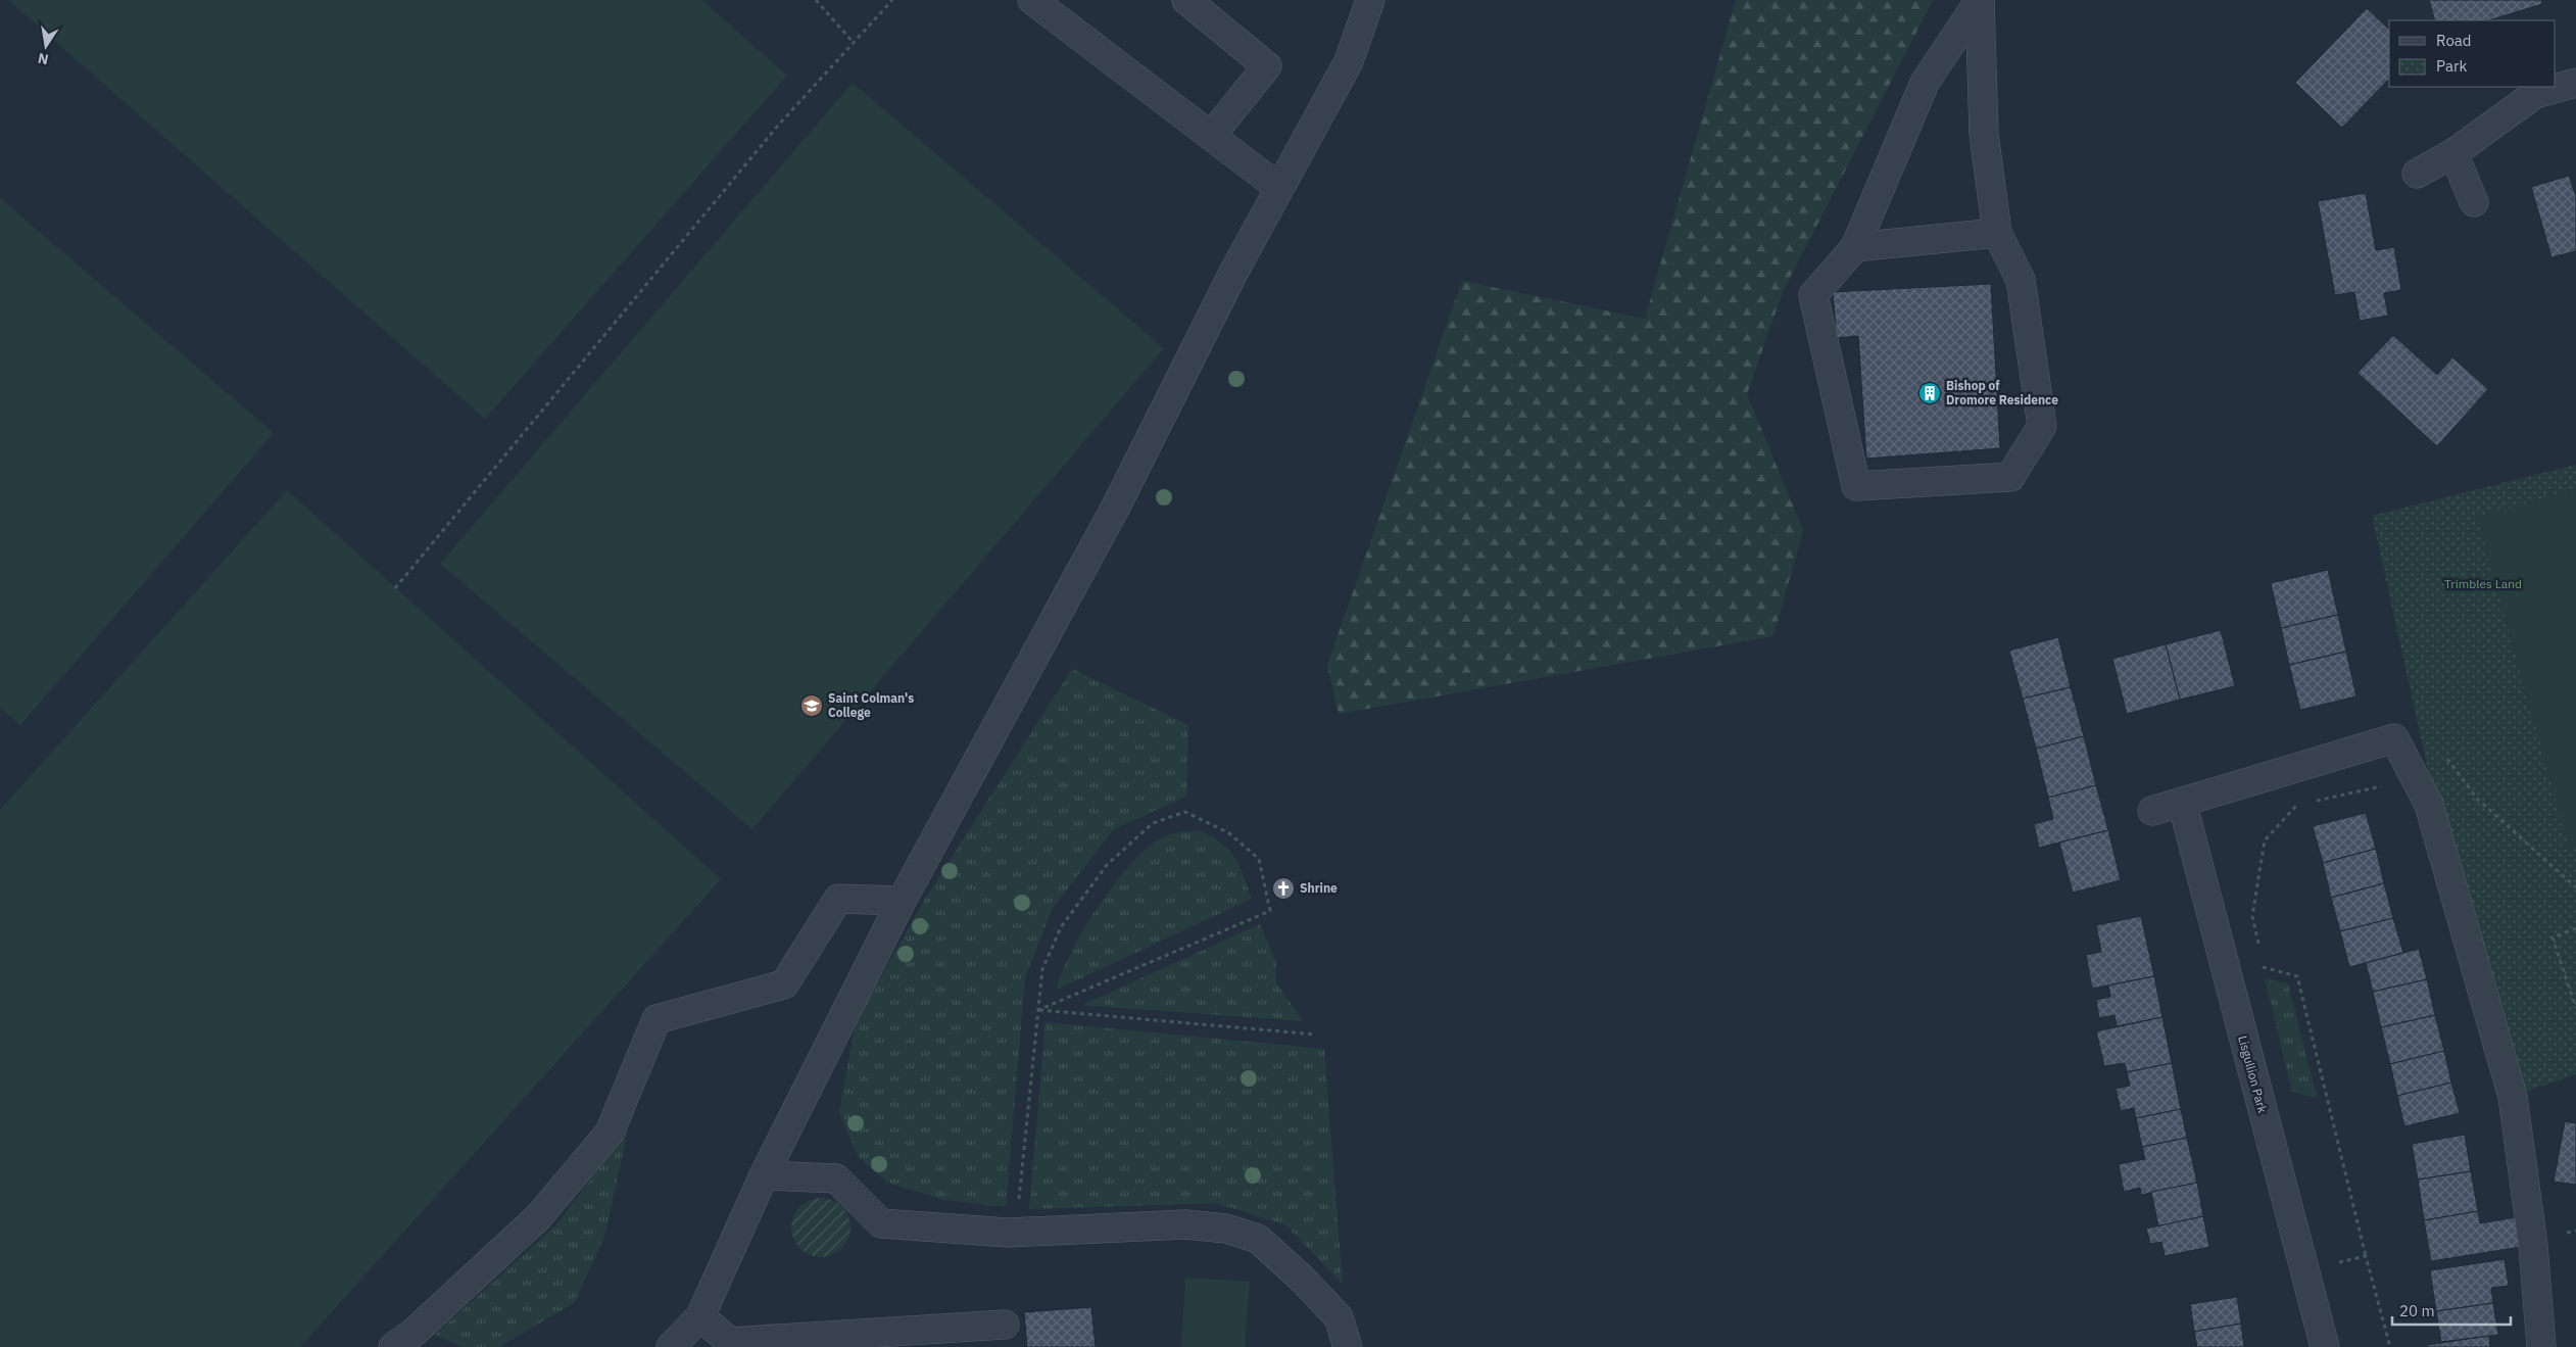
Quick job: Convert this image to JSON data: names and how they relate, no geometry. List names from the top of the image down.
{
  "streets": {
    "street": ["Lisgullion Park"]
  },
  "parks": ["Trimbles Land"],
  "places": {
    "building": ["Bishop of Dromore Residence"],
    "school or university": ["Saint Colman's College"],
    "church": ["Shrine"]
  },
  "legend": ["Road", "Park"],
  "scale_bar": "20 m",
  "north": "bottom"
}
